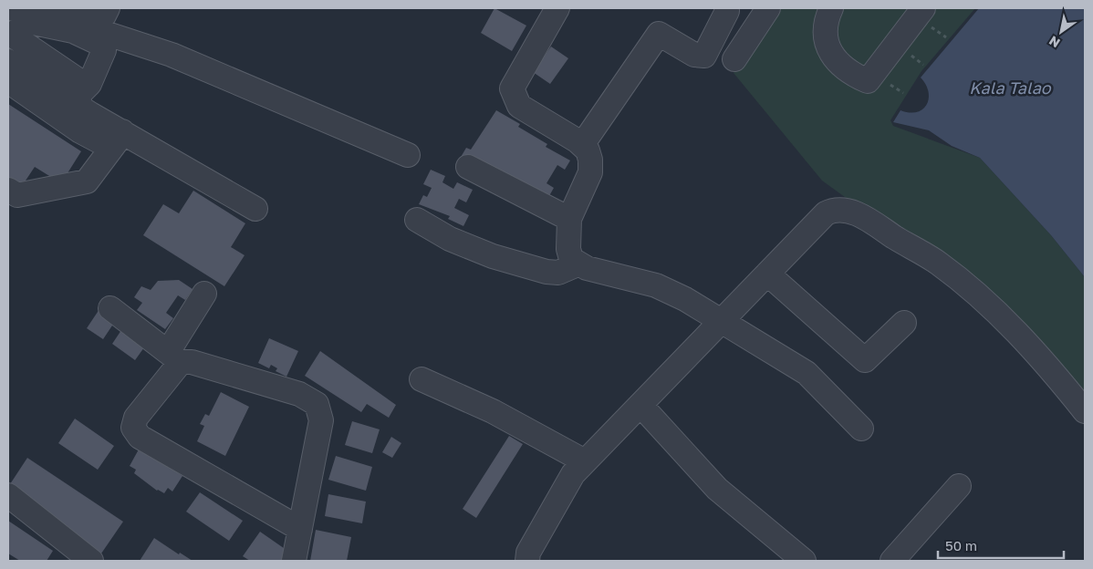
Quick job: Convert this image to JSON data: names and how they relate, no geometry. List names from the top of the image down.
{
  "water": ["Kala Talao"],
  "scale_bar": "50 m",
  "north": "bottom left"
}
